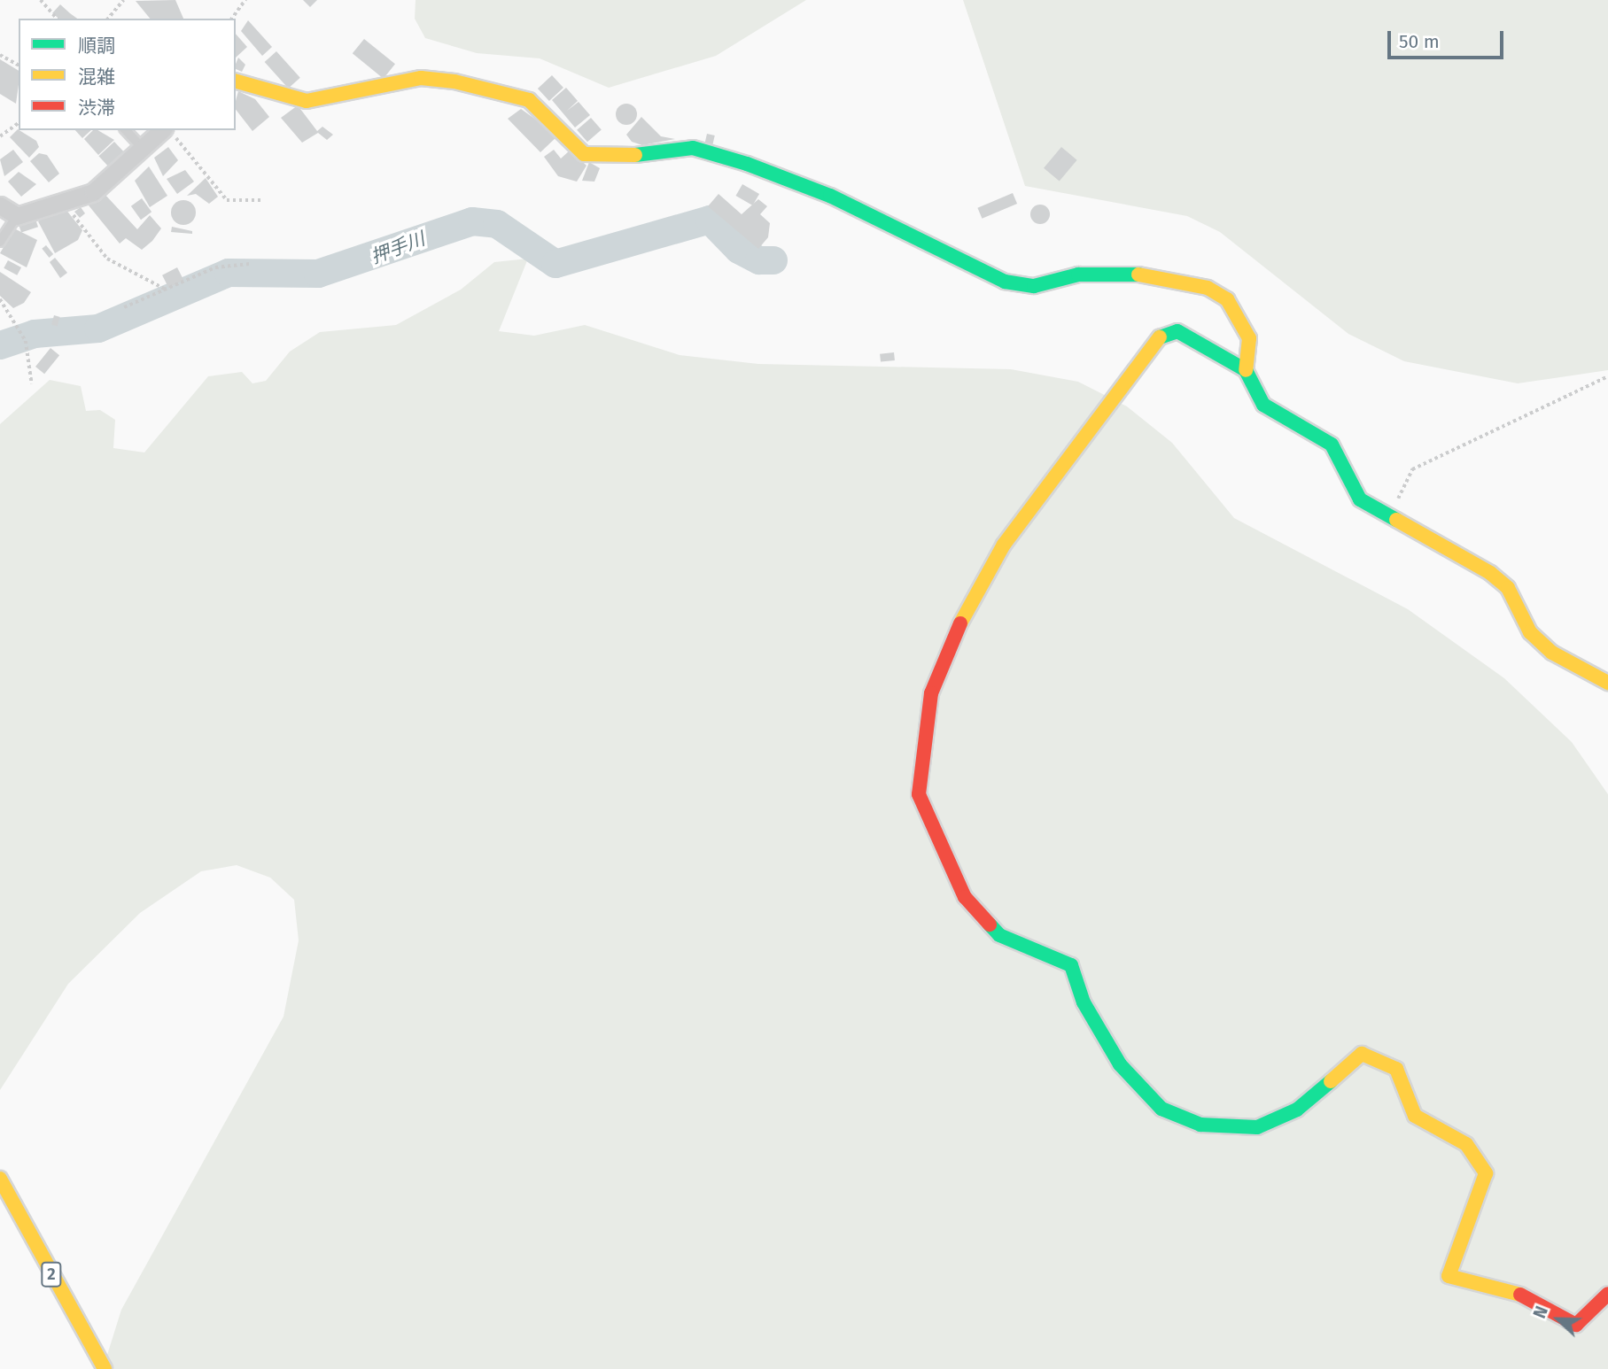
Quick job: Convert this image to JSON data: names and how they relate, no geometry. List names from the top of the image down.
{
  "streets": {
    "main road": ["2"]
  },
  "water": ["押手川"],
  "legend": ["順調", "混雑", "渋滞"],
  "scale_bar": "50 m",
  "north": "left"
}
